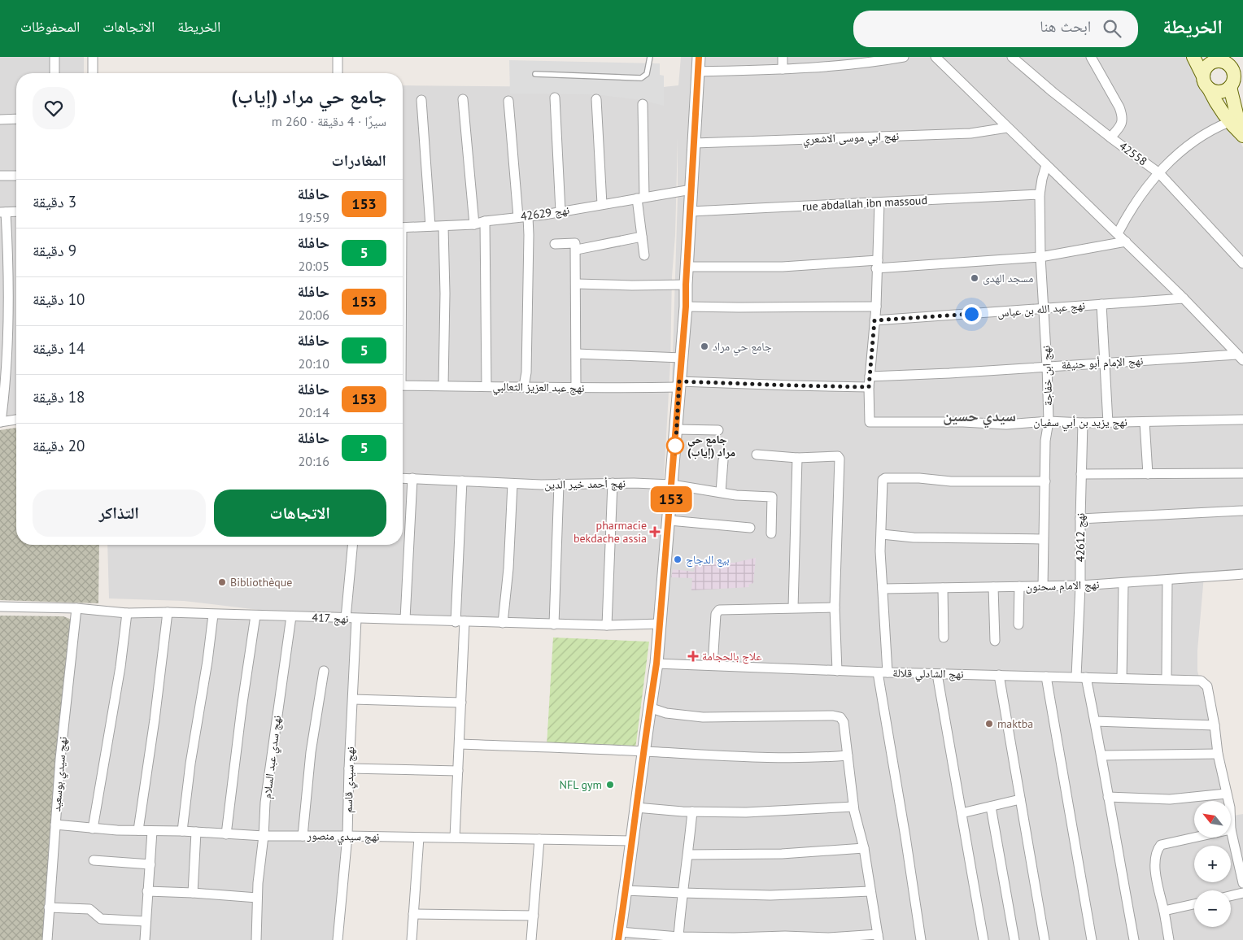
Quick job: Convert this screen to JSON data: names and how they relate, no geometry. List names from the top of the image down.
{
  "streets": {
    "street": [
      "نهج ابي موسى الاشعري",
      "42558",
      "rue abdallah ibn massoud",
      "نهج 42629",
      "نهج عبد الله بن عباس",
      "نهج الإمام أبو حنيفة",
      "نهج ابن خفاجة",
      "نهج عبد العزيز الثعالبي",
      "نهج يزيد بن أبي سفيان",
      "نهج أحمد خير الدين",
      "نهج 42612",
      "نهج الامام سحنون",
      "نهج 417",
      "نهج الشادلي قلالة",
      "نهج سدي عبد السلام",
      "نهج سيدي بوسعيد",
      "نهج سيدي قاسم",
      "نهج سيدي منصور"
    ]
  },
  "crossings": [
    ["rue abdallah ibn massoud", "نهج ابن خفاجة"],
    ["rue abdallah ibn massoud", "نهج يزيد بن أبي سفيان"],
    ["نهج عبد الله بن عباس", "نهج ابن خفاجة"],
    ["نهج عبد الله بن عباس", "نهج يزيد بن أبي سفيان"],
    ["نهج الإمام أبو حنيفة", "نهج ابن خفاجة"],
    ["نهج الإمام أبو حنيفة", "نهج يزيد بن أبي سفيان"],
    ["نهج ابن خفاجة", "نهج يزيد بن أبي سفيان"],
    ["نهج ابن خفاجة", "نهج الامام سحنون"],
    ["نهج يزيد بن أبي سفيان", "نهج 42612"],
    ["نهج 42612", "نهج الامام سحنون"],
    ["نهج 42612", "نهج الشادلي قلالة"],
    ["نهج 417", "نهج سدي عبد السلام"],
    ["نهج 417", "نهج سيدي بوسعيد"],
    ["نهج 417", "نهج سيدي قاسم"],
    ["نهج سدي عبد السلام", "نهج سيدي منصور"],
    ["نهج سيدي بوسعيد", "نهج سيدي منصور"],
    ["نهج سيدي قاسم", "نهج سيدي منصور"]
  ],
  "districts": ["سيدي حسين"],
  "places": {
    "other": [
      "مسجد الهدى",
      "جامع حي مراد",
      "جامع حي مراد (إياب)",
      "بيع الدجاج",
      "Bibliothèque",
      "maktba",
      "NFL gym"
    ],
    "health": ["pharmacie bekdache assia", "علاج بالحجامة"]
  },
  "lines": ["bus line 153"],
  "north": "top left",
  "page": {
    "header": "الخريطة",
    "search": "ابحث هنا",
    "nav": ["الخريطة", "الاتجاهات", "المحفوظات"],
    "on_map": "153",
    "heading": [
      ["جامع حي مراد (إياب)", "سيرًا · 4 دقيقة · 260 m"],
      "المغادرات"
    ],
    "list": [
      {
        "mark": "153",
        "name": "حافلة",
        "note": "19:59",
        "value": "3 دقيقة"
      },
      {
        "mark": "5",
        "name": "حافلة",
        "note": "20:05",
        "value": "9 دقيقة"
      },
      {
        "mark": "153",
        "name": "حافلة",
        "note": "20:06",
        "value": "10 دقيقة"
      },
      {
        "mark": "5",
        "name": "حافلة",
        "note": "20:10",
        "value": "14 دقيقة"
      },
      {
        "mark": "153",
        "name": "حافلة",
        "note": "20:14",
        "value": "18 دقيقة"
      },
      {
        "mark": "5",
        "name": "حافلة",
        "note": "20:16",
        "value": "20 دقيقة"
      }
    ],
    "buttons": ["الاتجاهات", "التذاكر"],
    "map_buttons": ["+", "−"]
  }
}
